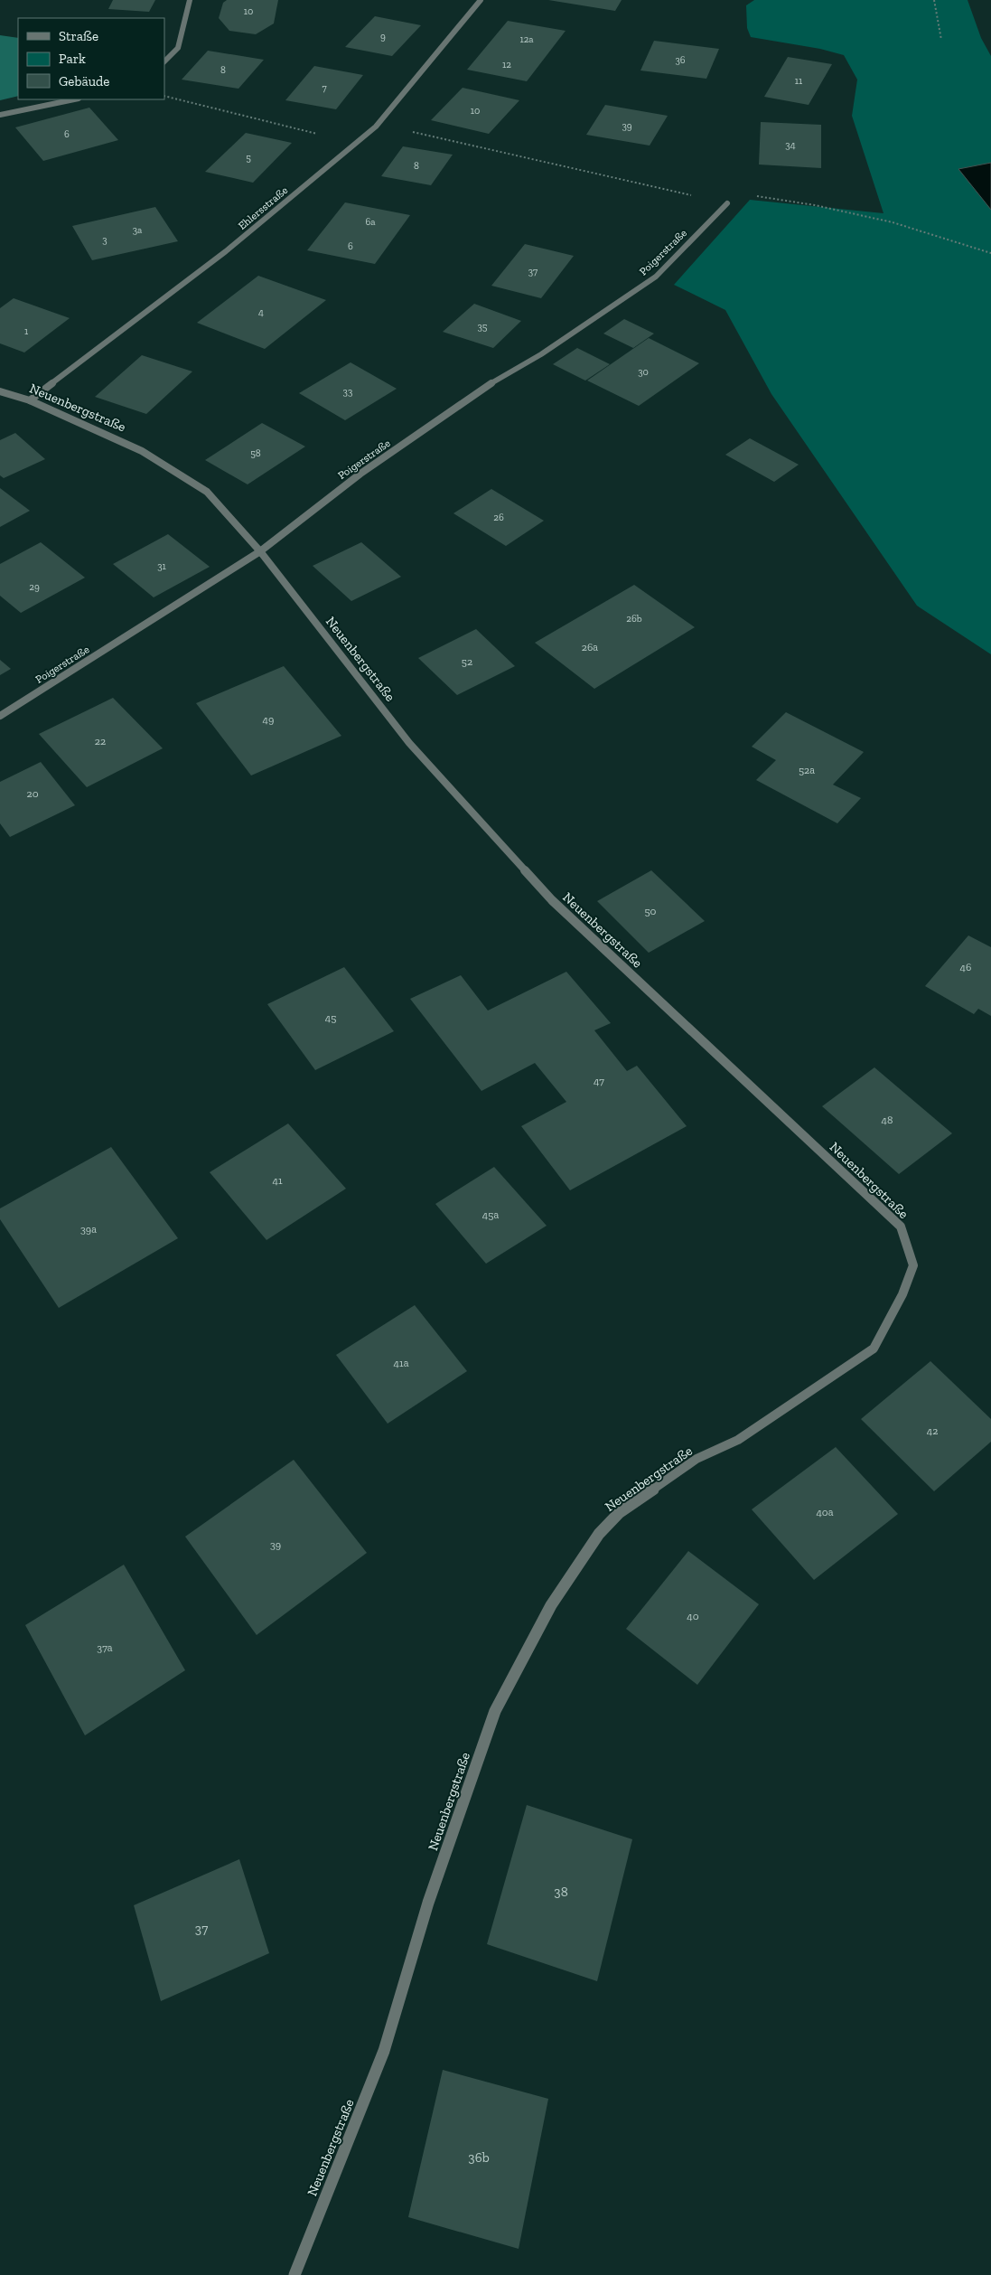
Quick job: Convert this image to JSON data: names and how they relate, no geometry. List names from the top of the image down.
{
  "streets": {
    "street": ["Ehlersstraße", "Poigerstraße", "Neuenbergstraße"]
  },
  "crossings": [
    ["Ehlersstraße", "Neuenbergstraße"],
    ["Poigerstraße", "Neuenbergstraße"]
  ],
  "house_numbers": [
    "10",
    "9",
    "12a",
    "36",
    "12",
    "8",
    "11",
    "7",
    "10",
    "39",
    "6",
    "34",
    "5",
    "8",
    "6a",
    "3a",
    "3",
    "6",
    "37",
    "4",
    "35",
    "1",
    "30",
    "33",
    "58",
    "26",
    "31",
    "29",
    "26b",
    "26a",
    "52",
    "49",
    "22",
    "52a",
    "20",
    "50",
    "46",
    "45",
    "47",
    "48",
    "41",
    "45a",
    "39a",
    "41a",
    "42",
    "40a",
    "39",
    "40",
    "37a",
    "38",
    "37",
    "36b"
  ],
  "legend": ["Straße", "Park", "Gebäude"]
}
